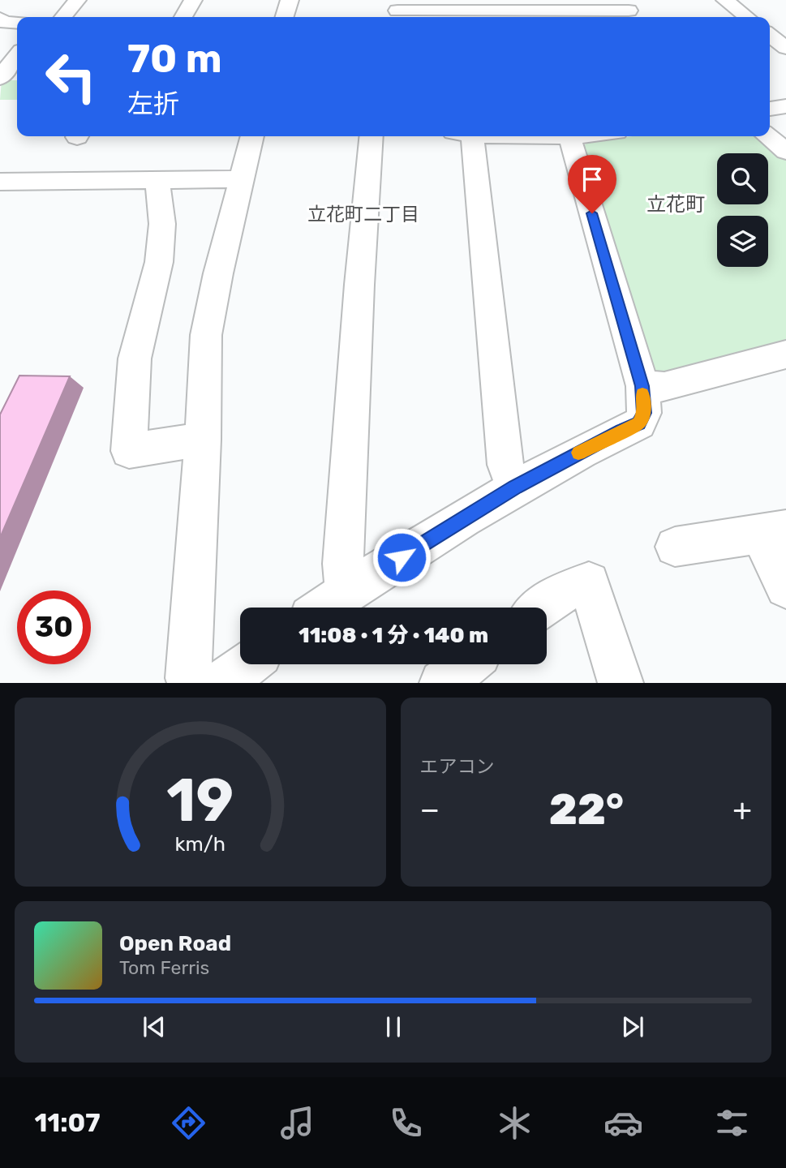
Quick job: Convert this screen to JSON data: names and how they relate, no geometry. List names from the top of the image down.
{
  "districts": ["立花町", "立花町二丁目"],
  "page": {
    "turn": ["70 m", "左折"],
    "limit": "30",
    "trip": "11:08 · 1 分 · 140 m",
    "tile": "エアコン",
    "heat": ["−", "22°", "+"],
    "song": ["Open Road", "Tom Ferris"],
    "tabs": "11:07",
    "gauge": ["19", "km/h"]
  }
}
